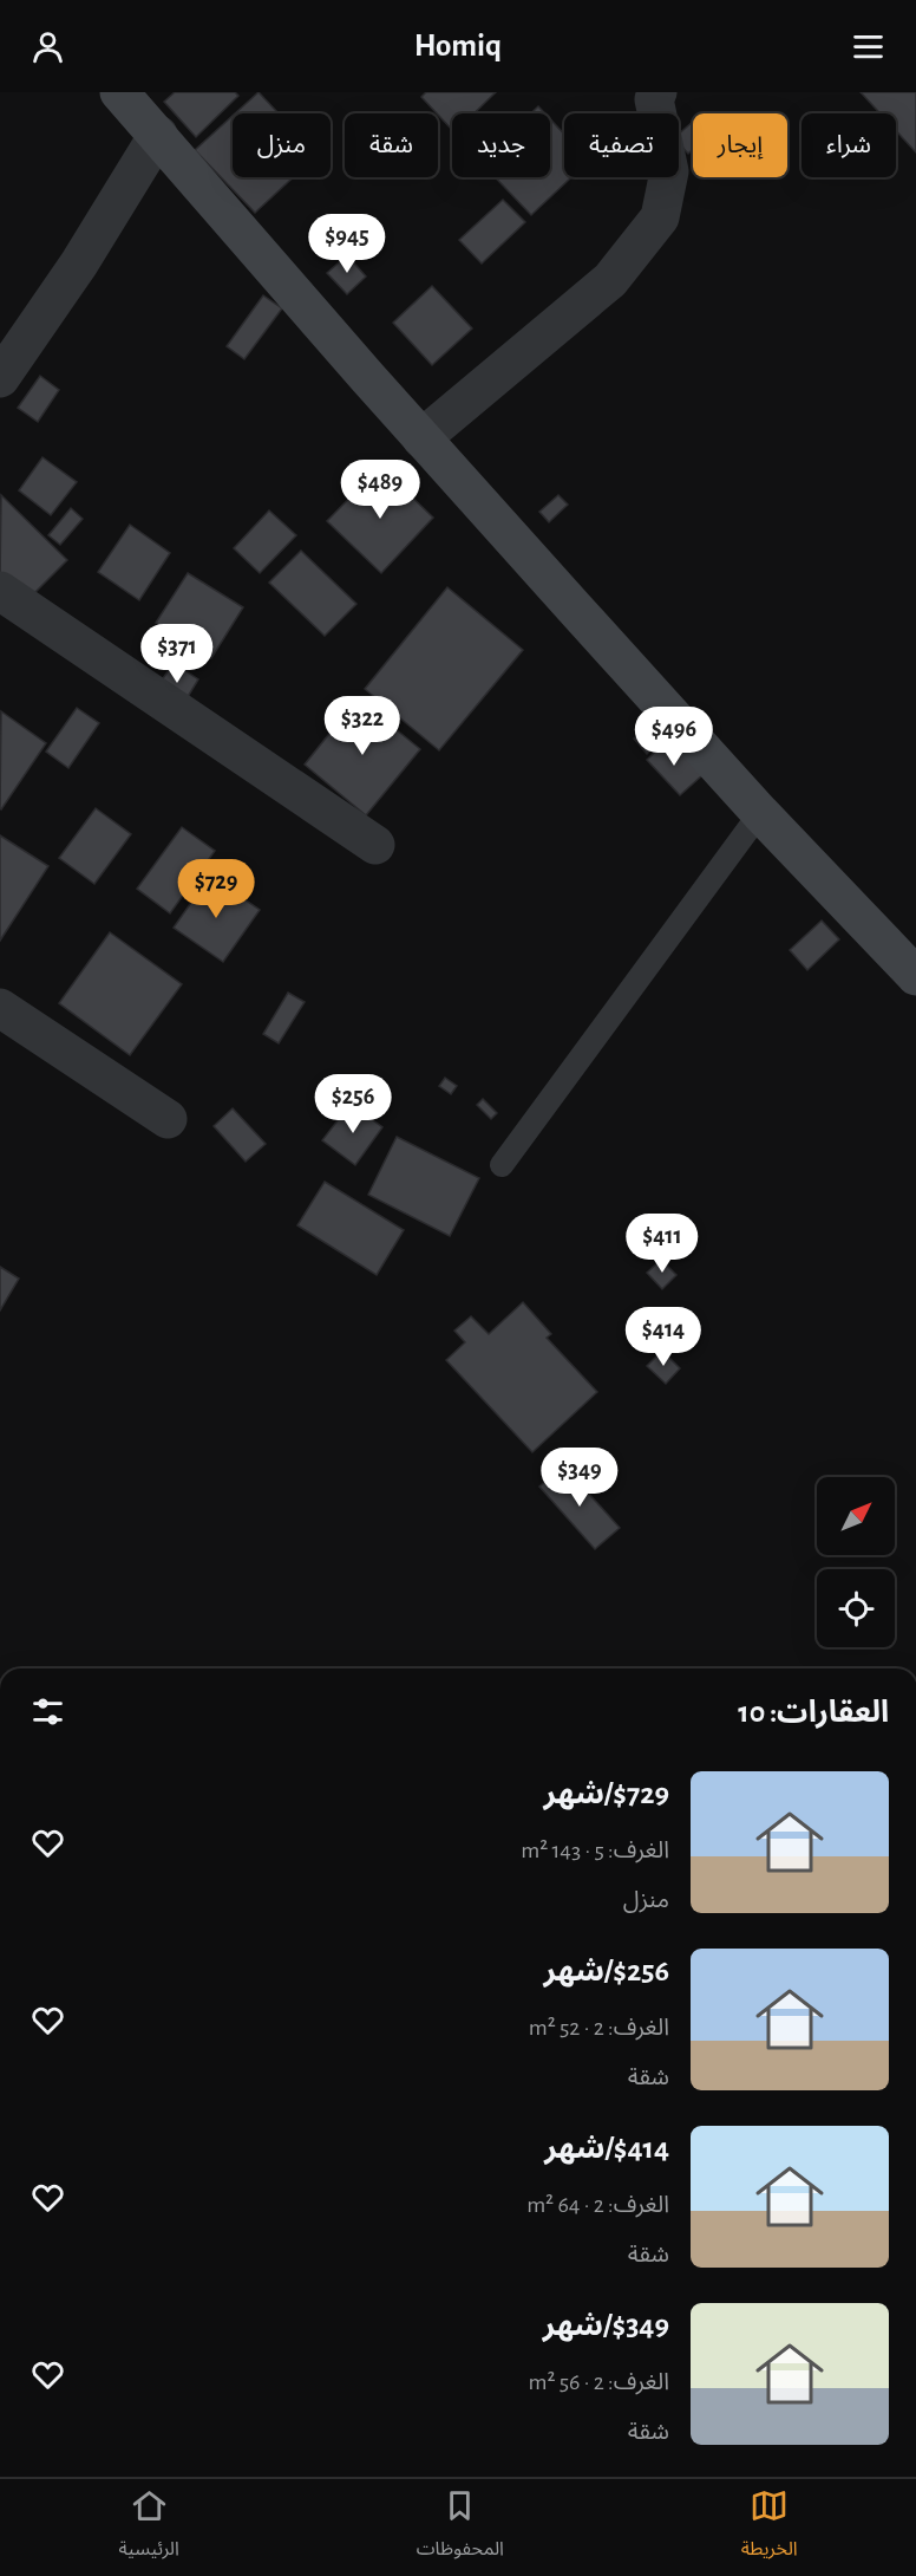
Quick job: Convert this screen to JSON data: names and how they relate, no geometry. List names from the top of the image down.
{
  "north": "top right",
  "page": {
    "header": "Homiq",
    "chip": [
      "شراء",
      "إيجار",
      "تصفية",
      "جديد",
      "شقة",
      "منزل"
    ],
    "price": [
      "$945",
      "$489",
      "$371",
      "$322",
      "$496",
      "$729",
      "$256",
      "$411",
      "$414",
      "$349"
    ],
    "heading": "العقارات: 10",
    "list": [
      {
        "name": "$729/شهر",
        "note": "الغرف: 5 · 143 m² · منزل"
      },
      {
        "name": "$256/شهر",
        "note": "الغرف: 2 · 52 m² · شقة"
      },
      {
        "name": "$414/شهر",
        "note": "الغرف: 2 · 64 m² · شقة"
      },
      {
        "name": "$349/شهر",
        "note": "الغرف: 2 · 56 m² · شقة"
      }
    ],
    "tabs": ["الخريطة", "المحفوظات", "الرئيسية"]
  }
}
